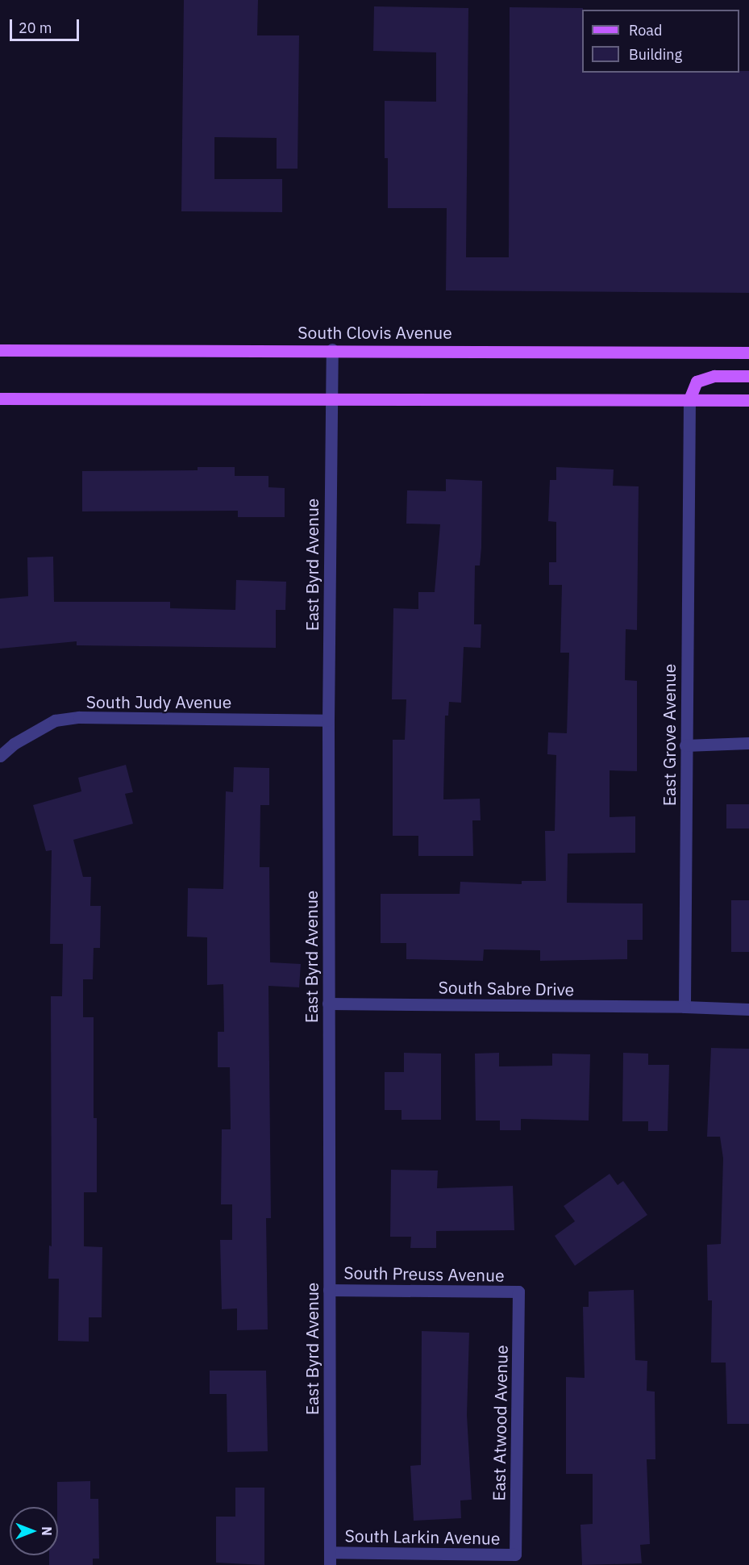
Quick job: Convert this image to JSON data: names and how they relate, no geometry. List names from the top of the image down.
{
  "streets": {
    "main road": ["South Clovis Avenue"],
    "street": [
      "East Byrd Avenue",
      "South Judy Avenue",
      "East Grove Avenue",
      "South Sabre Drive",
      "South Preuss Avenue",
      "East Atwood Avenue",
      "South Larkin Avenue"
    ]
  },
  "crossings": [
    ["South Clovis Avenue", "East Byrd Avenue"],
    ["East Byrd Avenue", "South Judy Avenue"],
    ["East Byrd Avenue", "South Sabre Drive"],
    ["East Byrd Avenue", "South Preuss Avenue"],
    ["East Byrd Avenue", "South Larkin Avenue"],
    ["East Grove Avenue", "South Sabre Drive"],
    ["South Preuss Avenue", "East Atwood Avenue"],
    ["East Atwood Avenue", "South Larkin Avenue"]
  ],
  "legend": ["Road", "Building"],
  "scale_bar": "20 m",
  "north": "right"
}
